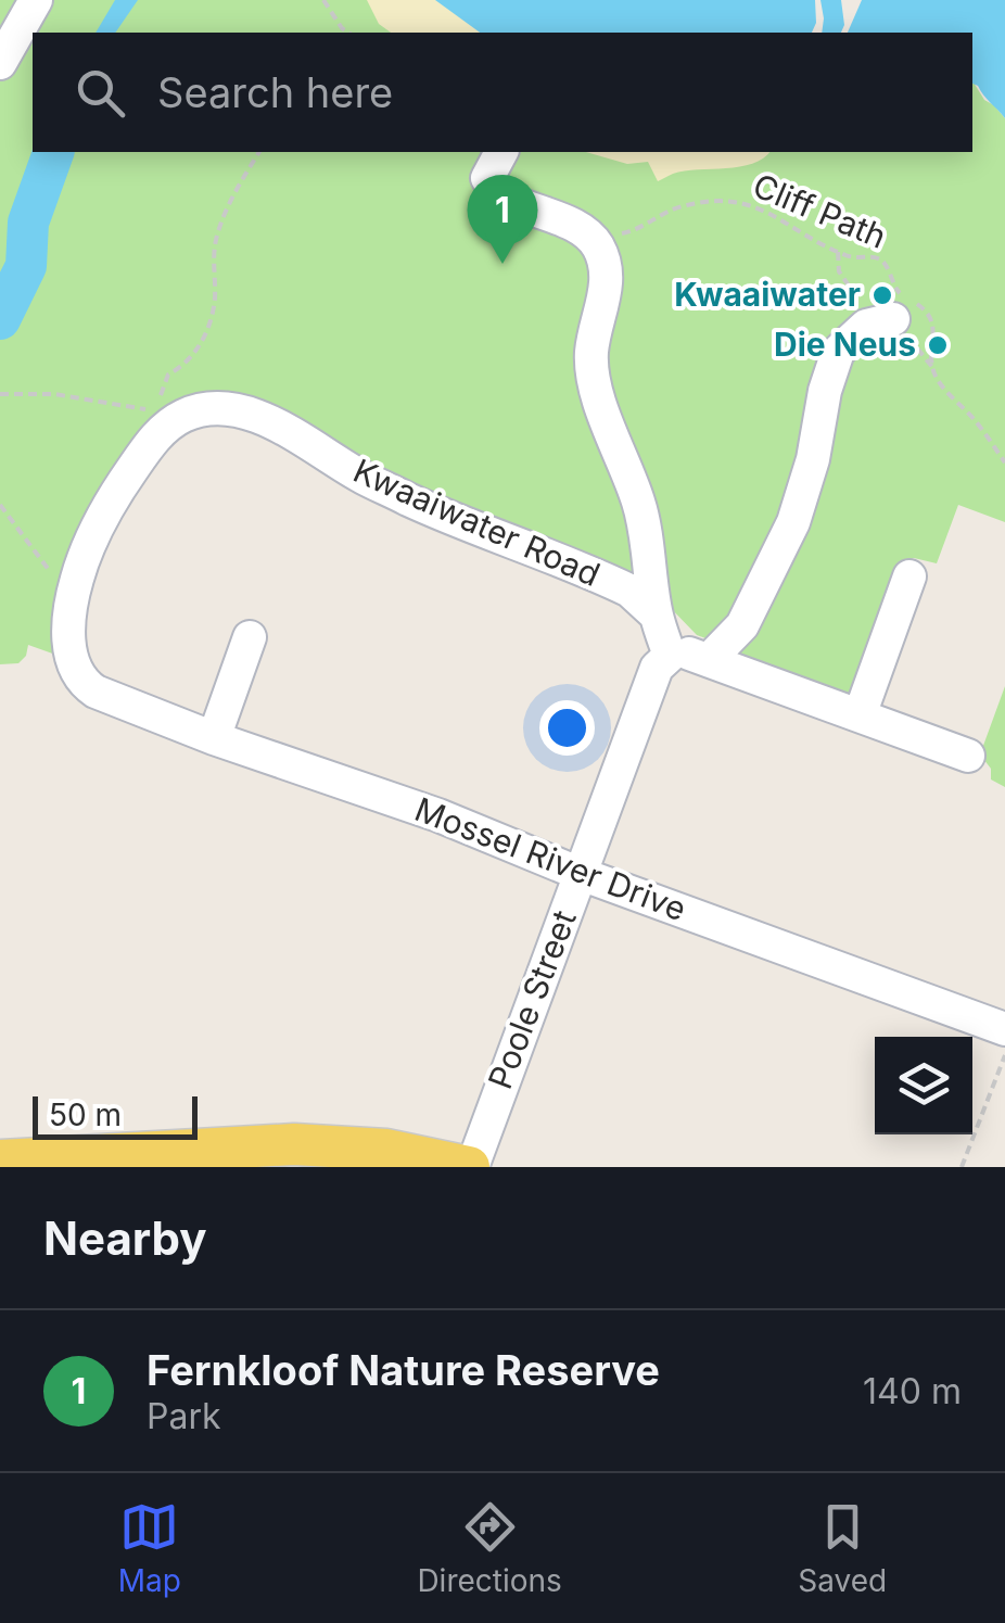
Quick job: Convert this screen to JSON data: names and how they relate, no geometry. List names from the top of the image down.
{
  "streets": {
    "street": ["Kwaaiwater Road", "Mossel River Drive", "Poole Street"],
    "path": ["Cliff Path"]
  },
  "crossings": [
    ["Kwaaiwater Road", "Mossel River Drive"],
    ["Mossel River Drive", "Poole Street"]
  ],
  "places": ["Kwaaiwater", "Die Neus"],
  "scale_bar": "50 m",
  "page": {
    "search": "Search here",
    "pins": "1",
    "scale": "50 m",
    "heading": "Nearby",
    "list": [
      {
        "mark": "1",
        "name": "Fernkloof Nature Reserve",
        "note": "Park",
        "value": "140 m"
      }
    ],
    "nav": ["Map", "Directions", "Saved"]
  }
}
